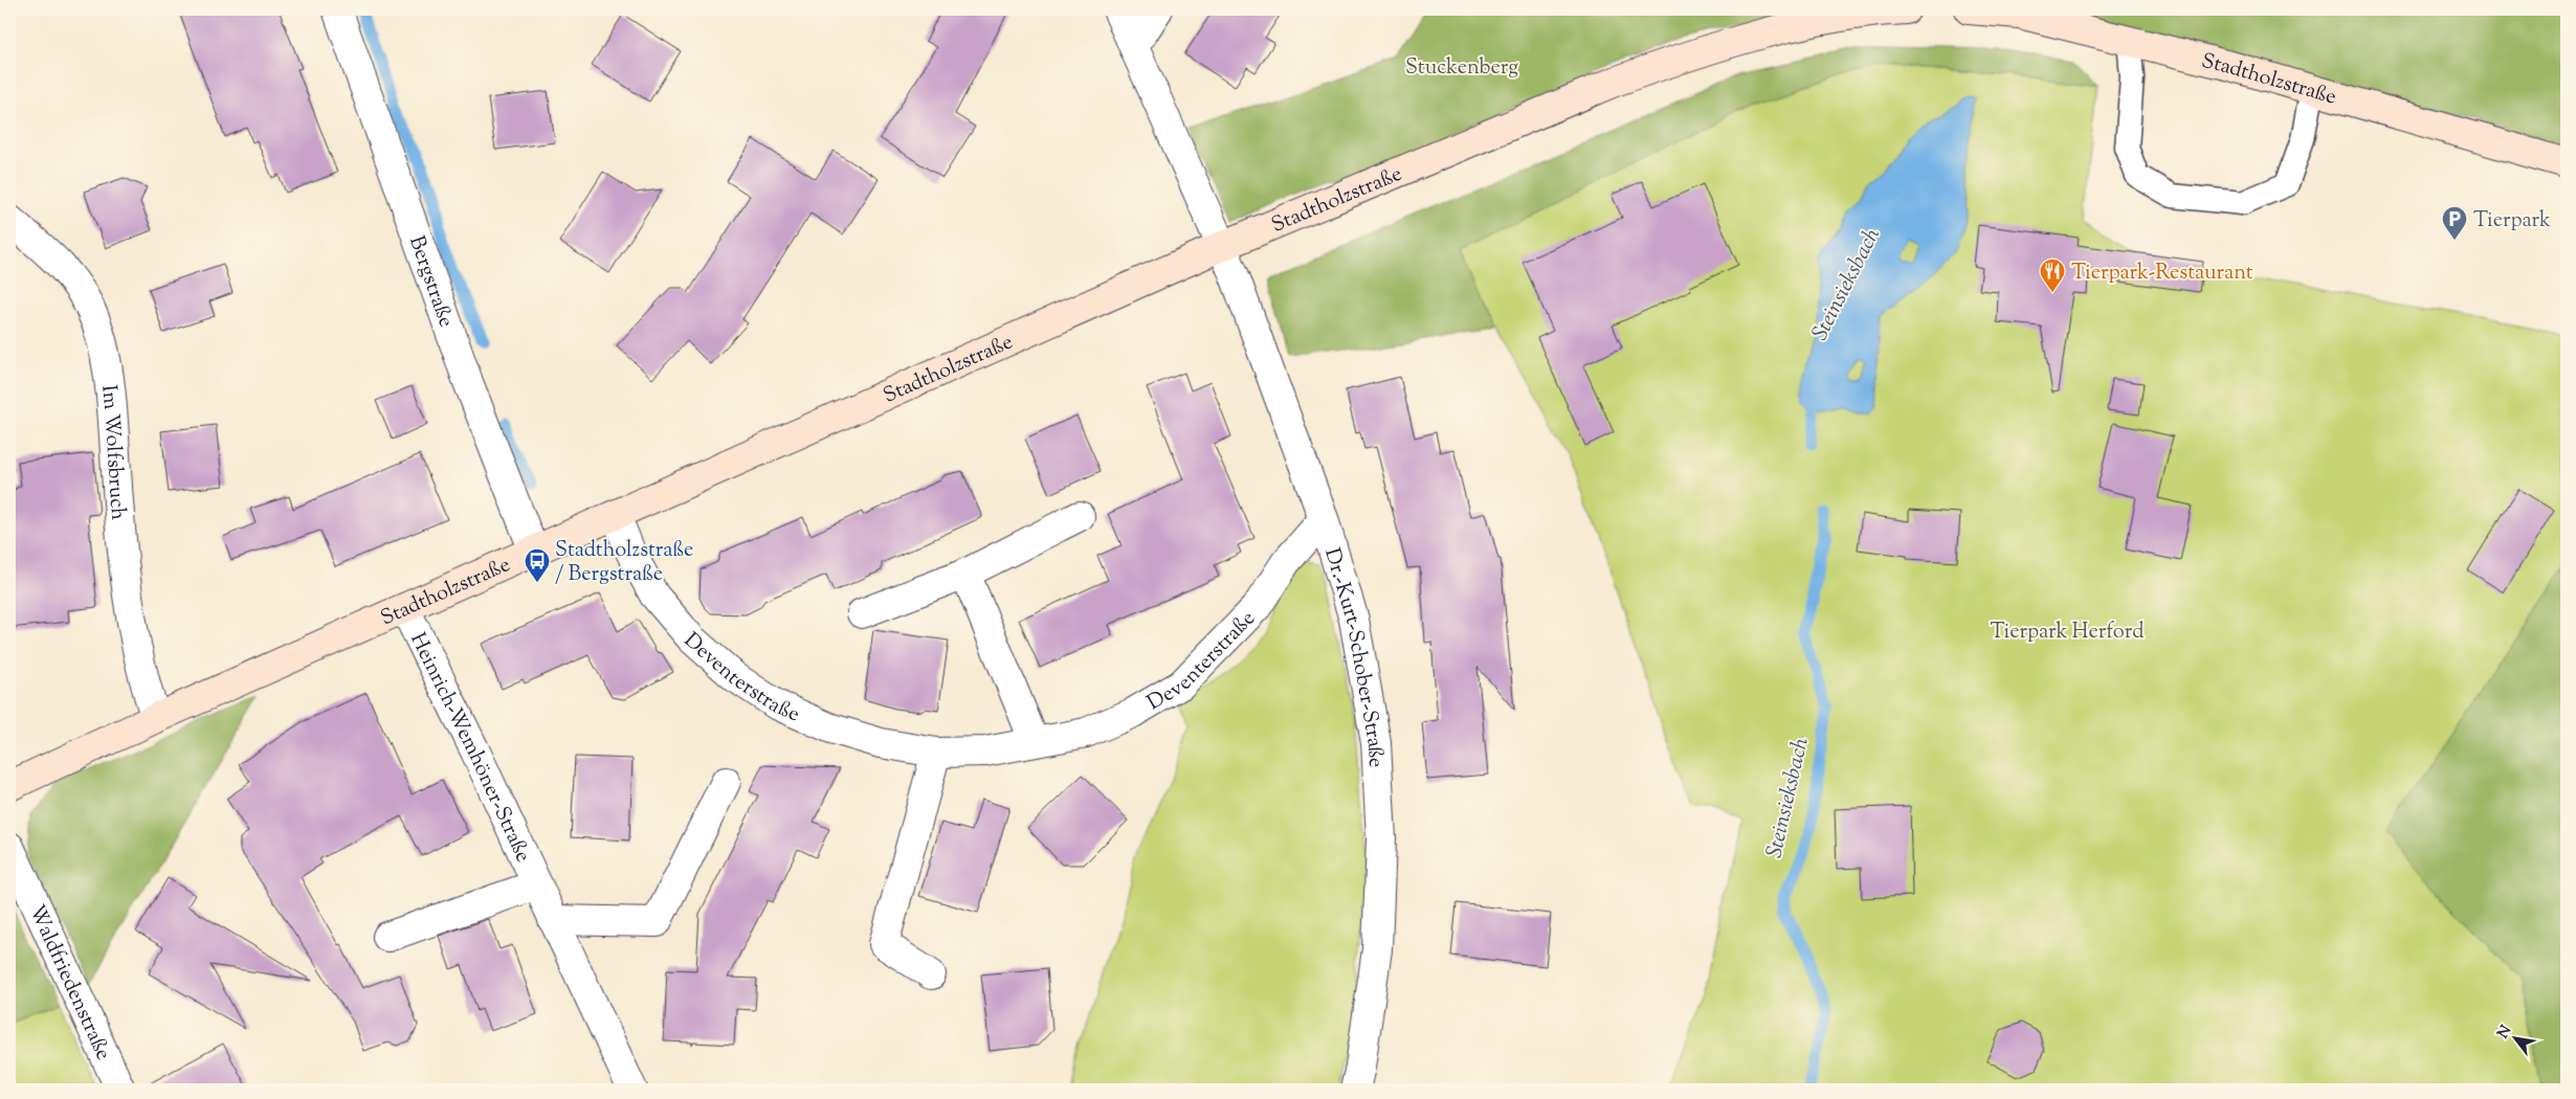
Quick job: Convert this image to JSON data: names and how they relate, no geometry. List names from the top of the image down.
{
  "streets": {
    "street": [
      "Stadtholzstraße",
      "Bergstraße",
      "Im Wolfsbruch",
      "Deventerstraße",
      "Dr.-Kurt-Schober-Straße",
      "Heinrich-Wemhöner-Straße",
      "Waldfriedenstraße"
    ]
  },
  "crossings": [
    ["Stadtholzstraße", "Bergstraße"],
    ["Stadtholzstraße", "Im Wolfsbruch"],
    ["Stadtholzstraße", "Deventerstraße"],
    ["Stadtholzstraße", "Dr.-Kurt-Schober-Straße"],
    ["Stadtholzstraße", "Heinrich-Wemhöner-Straße"],
    ["Deventerstraße", "Dr.-Kurt-Schober-Straße"]
  ],
  "water": ["Steinsieksbach"],
  "parks": ["Stuckenberg", "Tierpark Herford"],
  "places": {
    "parking": ["Tierpark"],
    "restaurant": ["Tierpark-Restaurant"],
    "bus stop": ["Stadtholzstraße / Bergstraße"]
  },
  "north": "top left"
}
